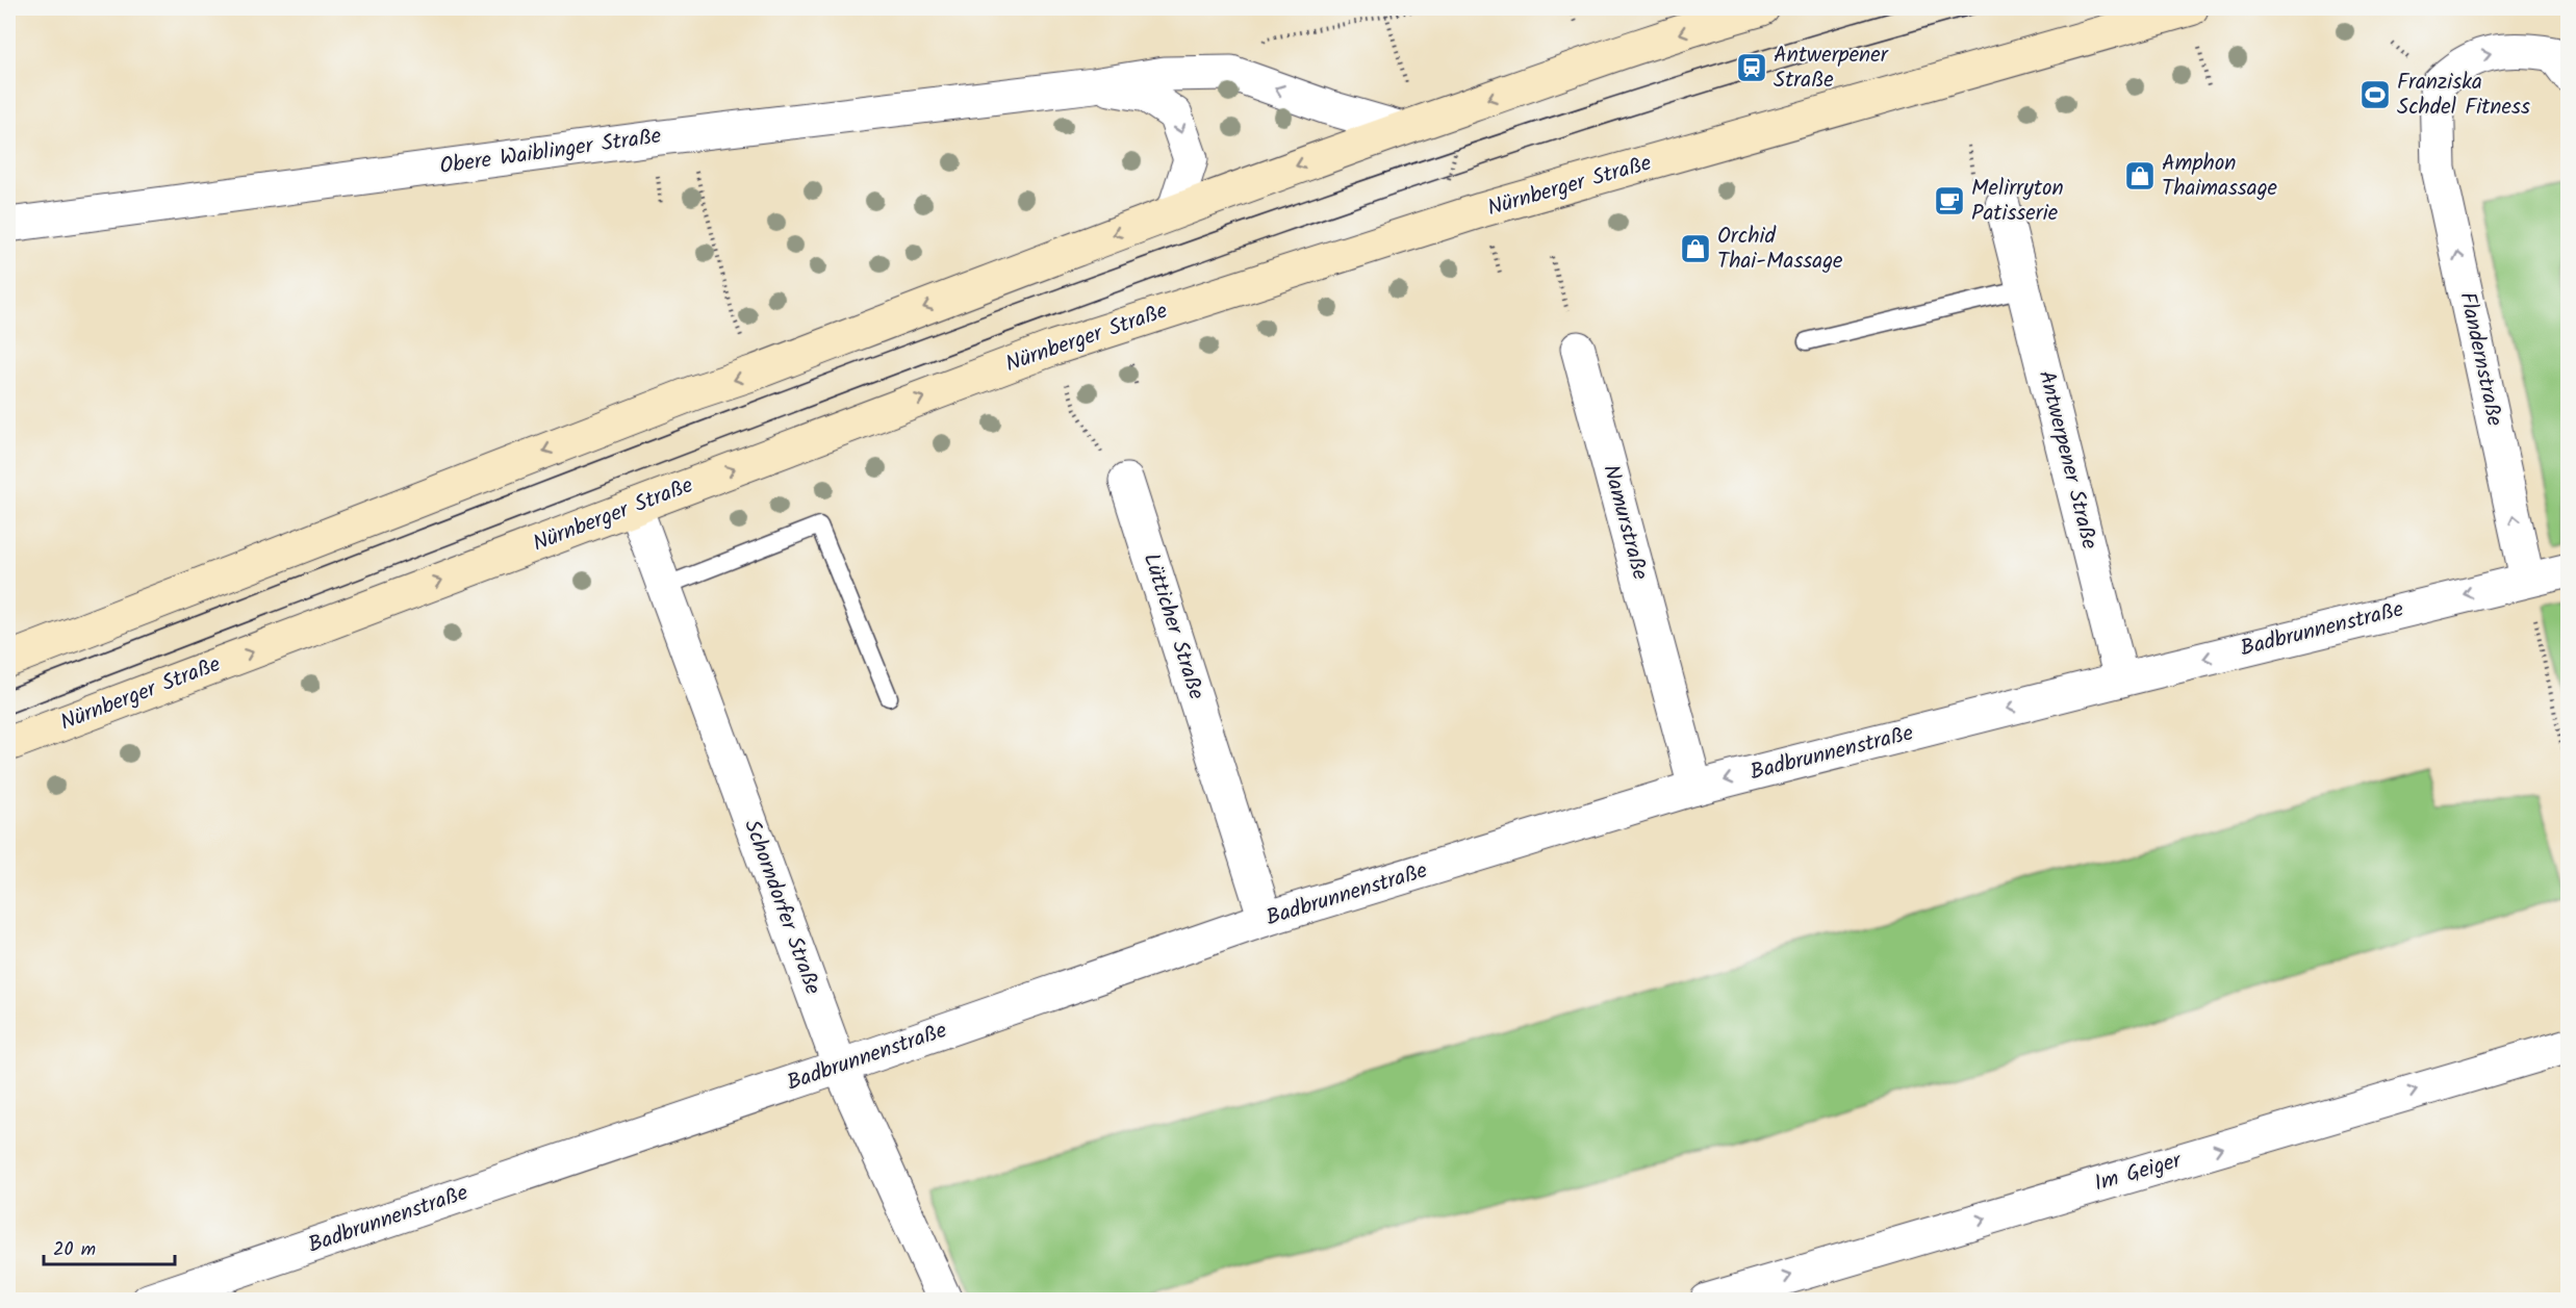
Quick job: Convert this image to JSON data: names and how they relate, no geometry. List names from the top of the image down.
{
  "streets": {
    "main road": ["Nürnberger Straße"],
    "street": [
      "Obere Waiblinger Straße",
      "Flandernstraße",
      "Antwerpener Straße",
      "Namurstraße",
      "Lütticher Straße",
      "Badbrunnenstraße",
      "Schorndorfer Straße",
      "Im Geiger"
    ]
  },
  "crossings": [
    ["Nürnberger Straße", "Schorndorfer Straße"],
    ["Flandernstraße", "Badbrunnenstraße"],
    ["Antwerpener Straße", "Badbrunnenstraße"],
    ["Namurstraße", "Badbrunnenstraße"],
    ["Lütticher Straße", "Badbrunnenstraße"],
    ["Badbrunnenstraße", "Schorndorfer Straße"]
  ],
  "one_way": ["Im Geiger"],
  "places": {
    "station": ["Antwerpener Straße"],
    "sports": ["Franziska Schdel Fitness"],
    "shop": ["Amphon Thaimassage", "Orchid Thai-Massage"],
    "cafe": ["Melirryton Patisserie"]
  },
  "scale_bar": "20 m"
}
